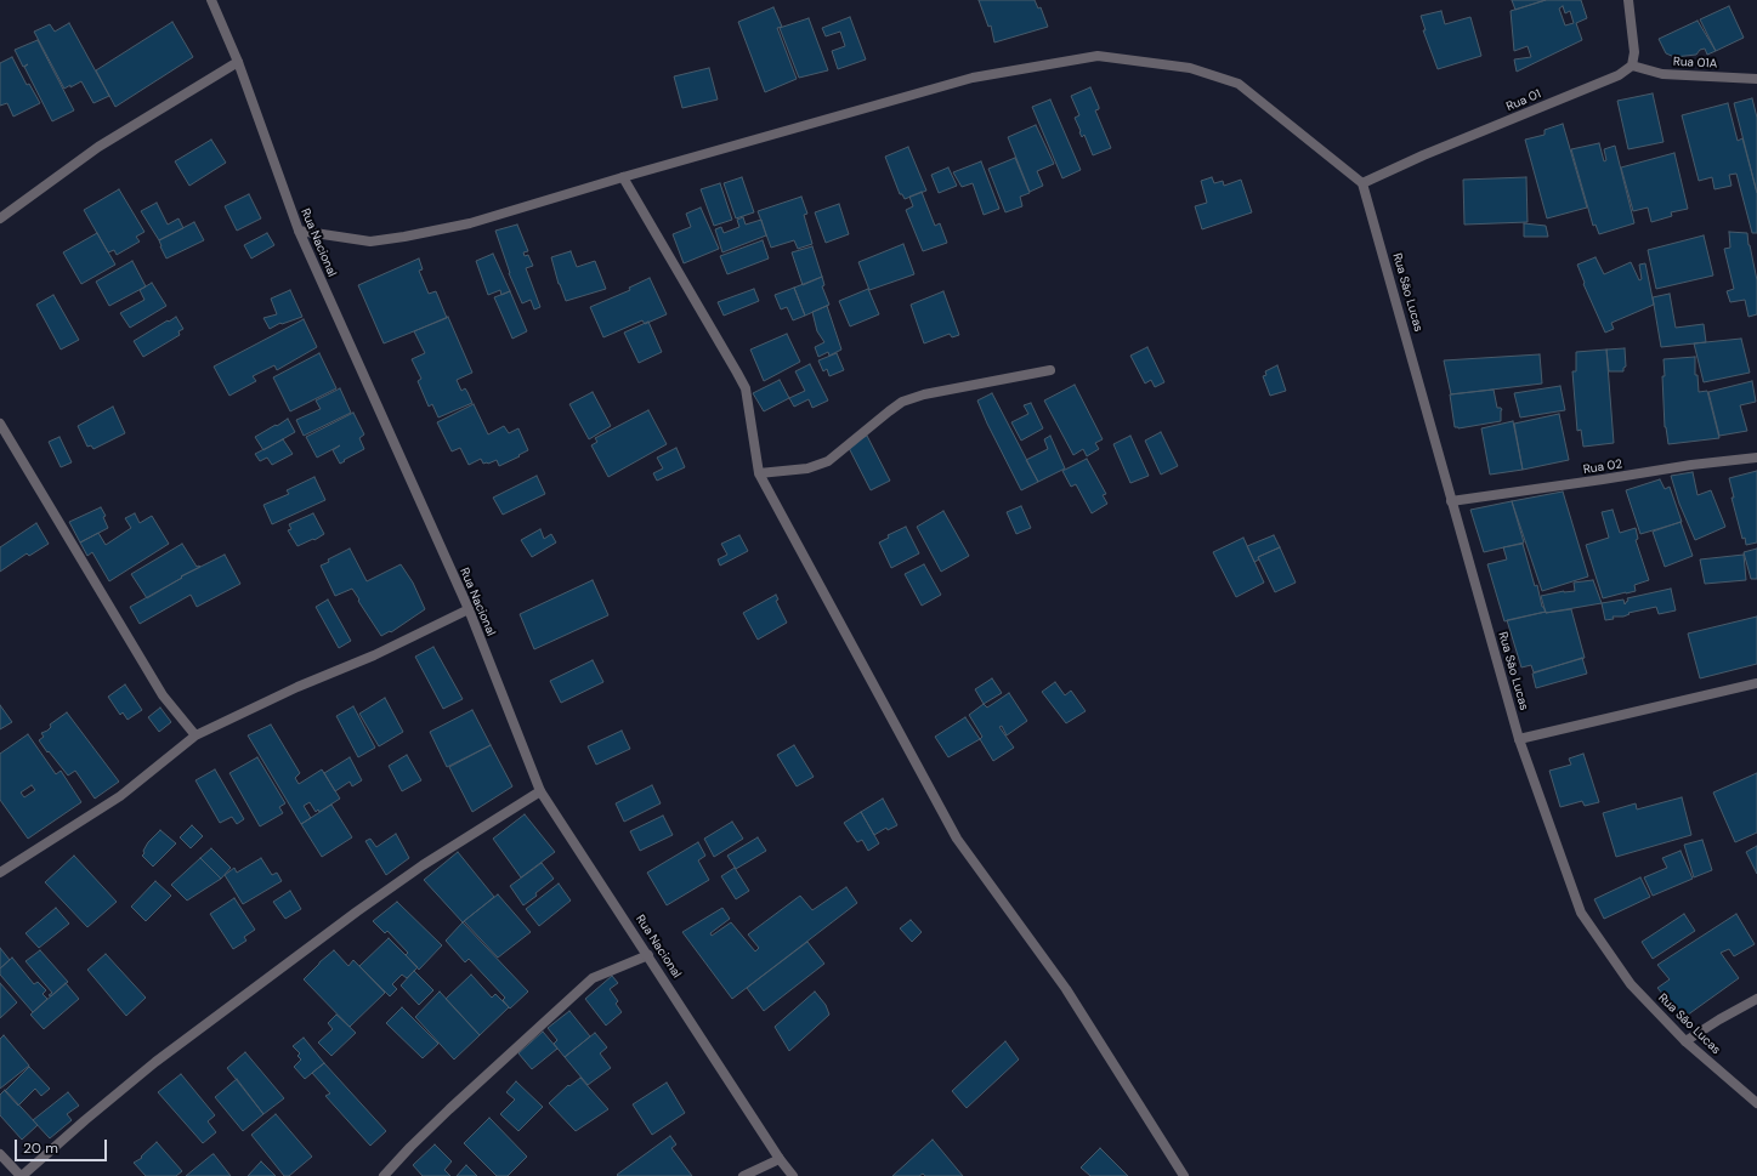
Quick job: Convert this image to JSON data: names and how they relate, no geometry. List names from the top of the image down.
{
  "streets": {
    "street": [
      "Rua 01A",
      "Rua 01",
      "Rua Nacional",
      "Rua São Lucas",
      "Rua 02"
    ]
  },
  "crossings": [
    ["Rua 01A", "Rua 01"],
    ["Rua 01", "Rua São Lucas"],
    ["Rua São Lucas", "Rua 02"]
  ],
  "scale_bar": "20 m"
}
